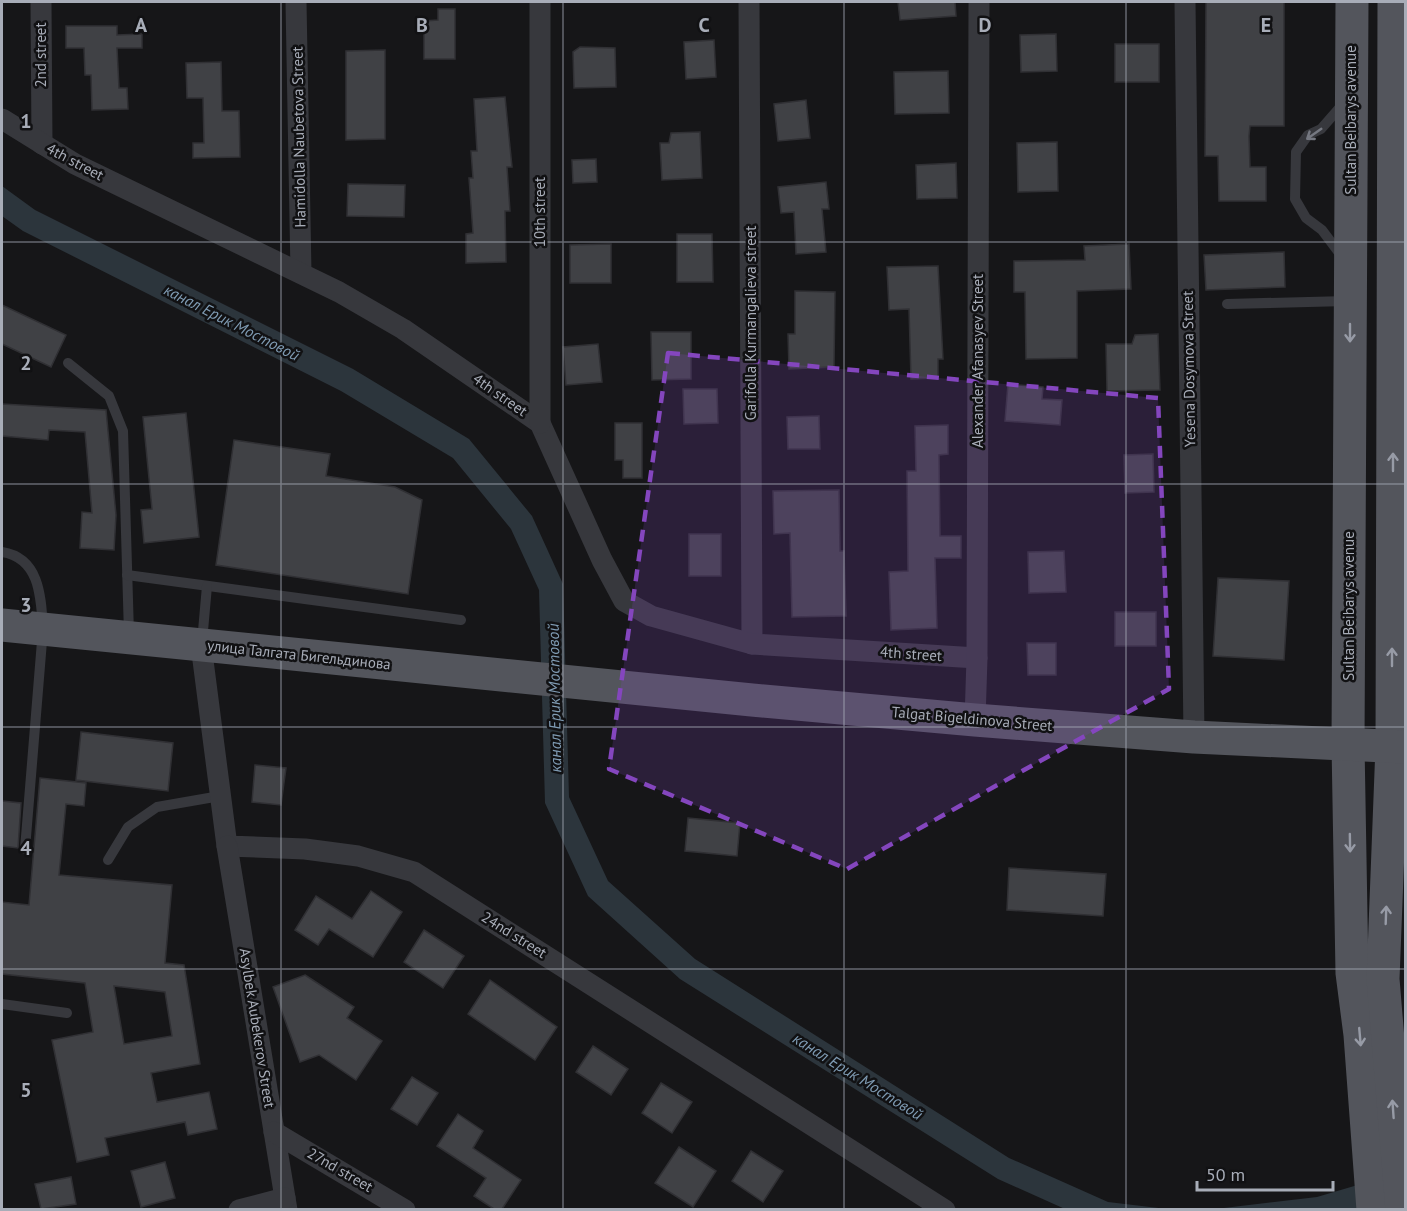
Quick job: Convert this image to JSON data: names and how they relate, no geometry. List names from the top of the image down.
{
  "streets": {
    "main road": ["Sultan Beibarys avenue", "улица Талгата Бигельдинова", "Talgat Bigeldinova Street"],
    "street": [
      "2nd street",
      "Hamidolla Naubetova Street",
      "4th street",
      "10th street",
      "Garifolla Kurmangalieva street",
      "Alexander Afanasyev Street",
      "Yesena Dosymova Street",
      "24nd street",
      "Asylbek Aubekerov Street",
      "27nd street"
    ]
  },
  "crossings": [
    ["2nd street", "4th street"],
    ["Sultan Beibarys avenue", "Talgat Bigeldinova Street"],
    ["Hamidolla Naubetova Street", "4th street"],
    ["4th street", "10th street"],
    ["4th street", "Garifolla Kurmangalieva street"],
    ["4th street", "Alexander Afanasyev Street"],
    ["Alexander Afanasyev Street", "Talgat Bigeldinova Street"],
    ["Yesena Dosymova Street", "Talgat Bigeldinova Street"],
    ["улица Талгата Бигельдинова", "Talgat Bigeldinova Street"],
    ["24nd street", "Asylbek Aubekerov Street"],
    ["Asylbek Aubekerov Street", "27nd street"]
  ],
  "water": ["канал Ерик Мостовой"],
  "scale_bar": "50 m",
  "grid": {
    "columns": [
      "A",
      "B",
      "C",
      "D",
      "E"
    ],
    "rows": [
      "1",
      "2",
      "3",
      "4",
      "5"
    ]
  }
}
